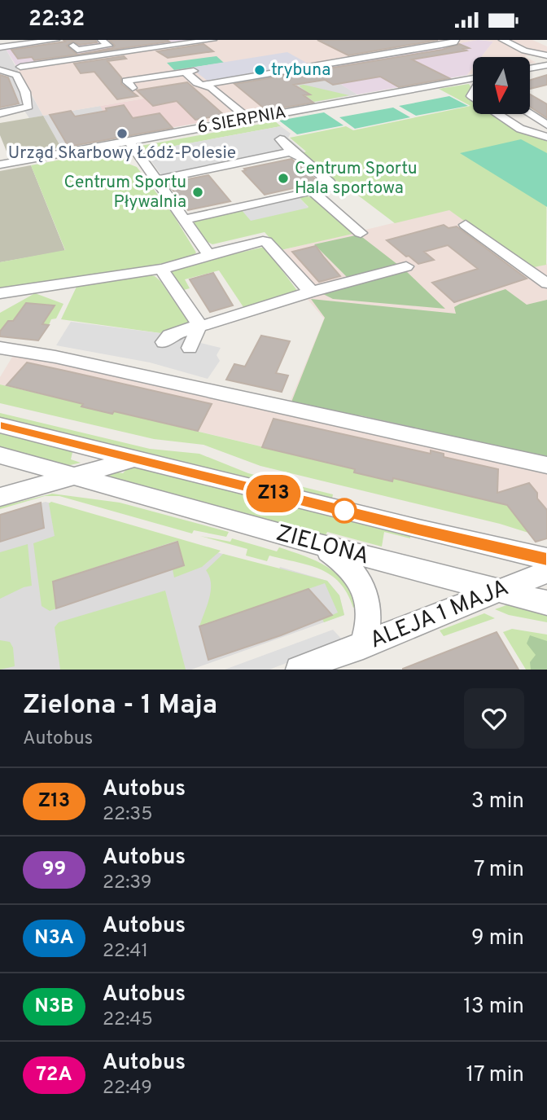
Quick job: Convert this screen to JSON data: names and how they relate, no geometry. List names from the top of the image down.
{
  "streets": {
    "street": ["6 SIERPNIA", "ZIELONA", "ALEJA 1 MAJA"]
  },
  "crossings": [
    ["ZIELONA", "ALEJA 1 MAJA"]
  ],
  "places": [
    "trybuna",
    "Urząd Skarbowy Łódż-Polesie",
    "Centrum Sportu Hala sportowa",
    "Centrum Sportu Pływalnia"
  ],
  "lines": ["bus line Z13"],
  "north": "bottom",
  "page": {
    "status": "22:32",
    "on_map": "Z13",
    "heading": ["Zielona - 1 Maja", "Autobus"],
    "list": [
      {
        "mark": "Z13",
        "name": "Autobus",
        "note": "22:35",
        "value": "3 min"
      },
      {
        "mark": "99",
        "name": "Autobus",
        "note": "22:39",
        "value": "7 min"
      },
      {
        "mark": "N3A",
        "name": "Autobus",
        "note": "22:41",
        "value": "9 min"
      },
      {
        "mark": "N3B",
        "name": "Autobus",
        "note": "22:45",
        "value": "13 min"
      },
      {
        "mark": "72A",
        "name": "Autobus",
        "note": "22:49",
        "value": "17 min"
      }
    ]
  }
}
